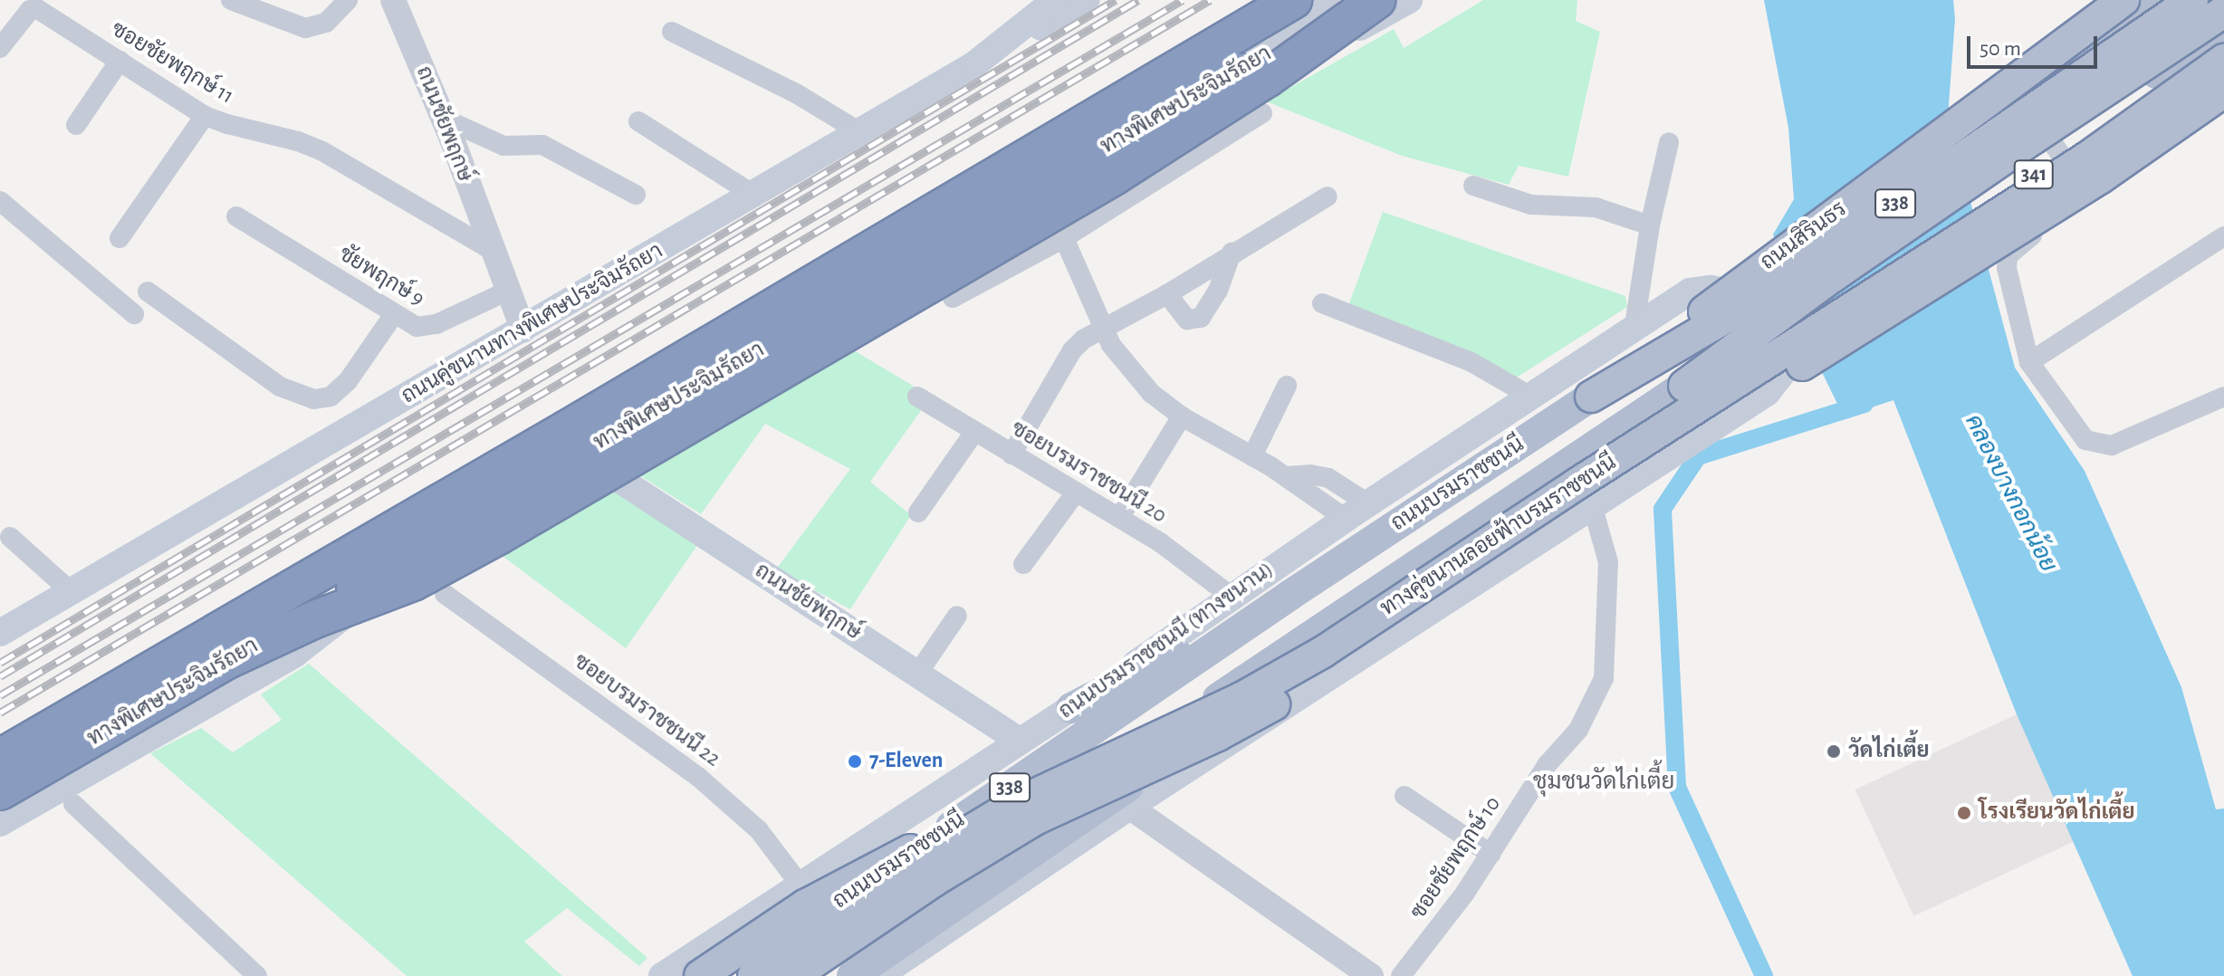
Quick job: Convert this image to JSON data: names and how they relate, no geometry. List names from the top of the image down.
{
  "streets": {
    "highway": ["ทางพิเศษประจิมรัถยา"],
    "main road": [
      "ถนนชัยพฤกษ์",
      "341",
      "338",
      "ถนนสิรินธร",
      "ถนนคู่ขนานทางพิเศษประจิมรัถยา",
      "ถนนบรมราชชนนี",
      "ทางคู่ขนานลอยฟ้าบรมราชชนนี",
      "ถนนบรมราชชนนี (ทางขนาน)"
    ],
    "street": [
      "ซอยชัยพฤกษ์ 11",
      "ชัยพฤกษ์ 9",
      "ซอยบรมราชชนนี 20",
      "ซอยบรมราชชนนี 22",
      "ซอยชัยพฤกษ์ 10"
    ]
  },
  "crossings": [
    ["ซอยชัยพฤกษ์ 11", "ถนนชัยพฤกษ์"],
    ["ถนนชัยพฤกษ์", "ชัยพฤกษ์ 9"],
    ["ถนนชัยพฤกษ์", "ถนนคู่ขนานทางพิเศษประจิมรัถยา"],
    ["ถนนชัยพฤกษ์", "ถนนบรมราชชนนี (ทางขนาน)"],
    ["341", "ถนนบรมราชชนนี"],
    ["ถนนสิรินธร", "ถนนบรมราชชนนี"],
    ["ซอยบรมราชชนนี 20", "ถนนบรมราชชนนี (ทางขนาน)"],
    ["ถนนบรมราชชนนี (ทางขนาน)", "ซอยบรมราชชนนี 22"],
    ["ถนนบรมราชชนนี (ทางขนาน)", "ซอยชัยพฤกษ์ 10"]
  ],
  "districts": ["ชุมชนวัดไก่เตี้ย"],
  "water": ["คลองบางกอกน้อย"],
  "places": ["วัดไก่เตี้ย", "7-Eleven", "โรงเรียนวัดไก่เตี้ย"],
  "scale_bar": "50 m"
}
